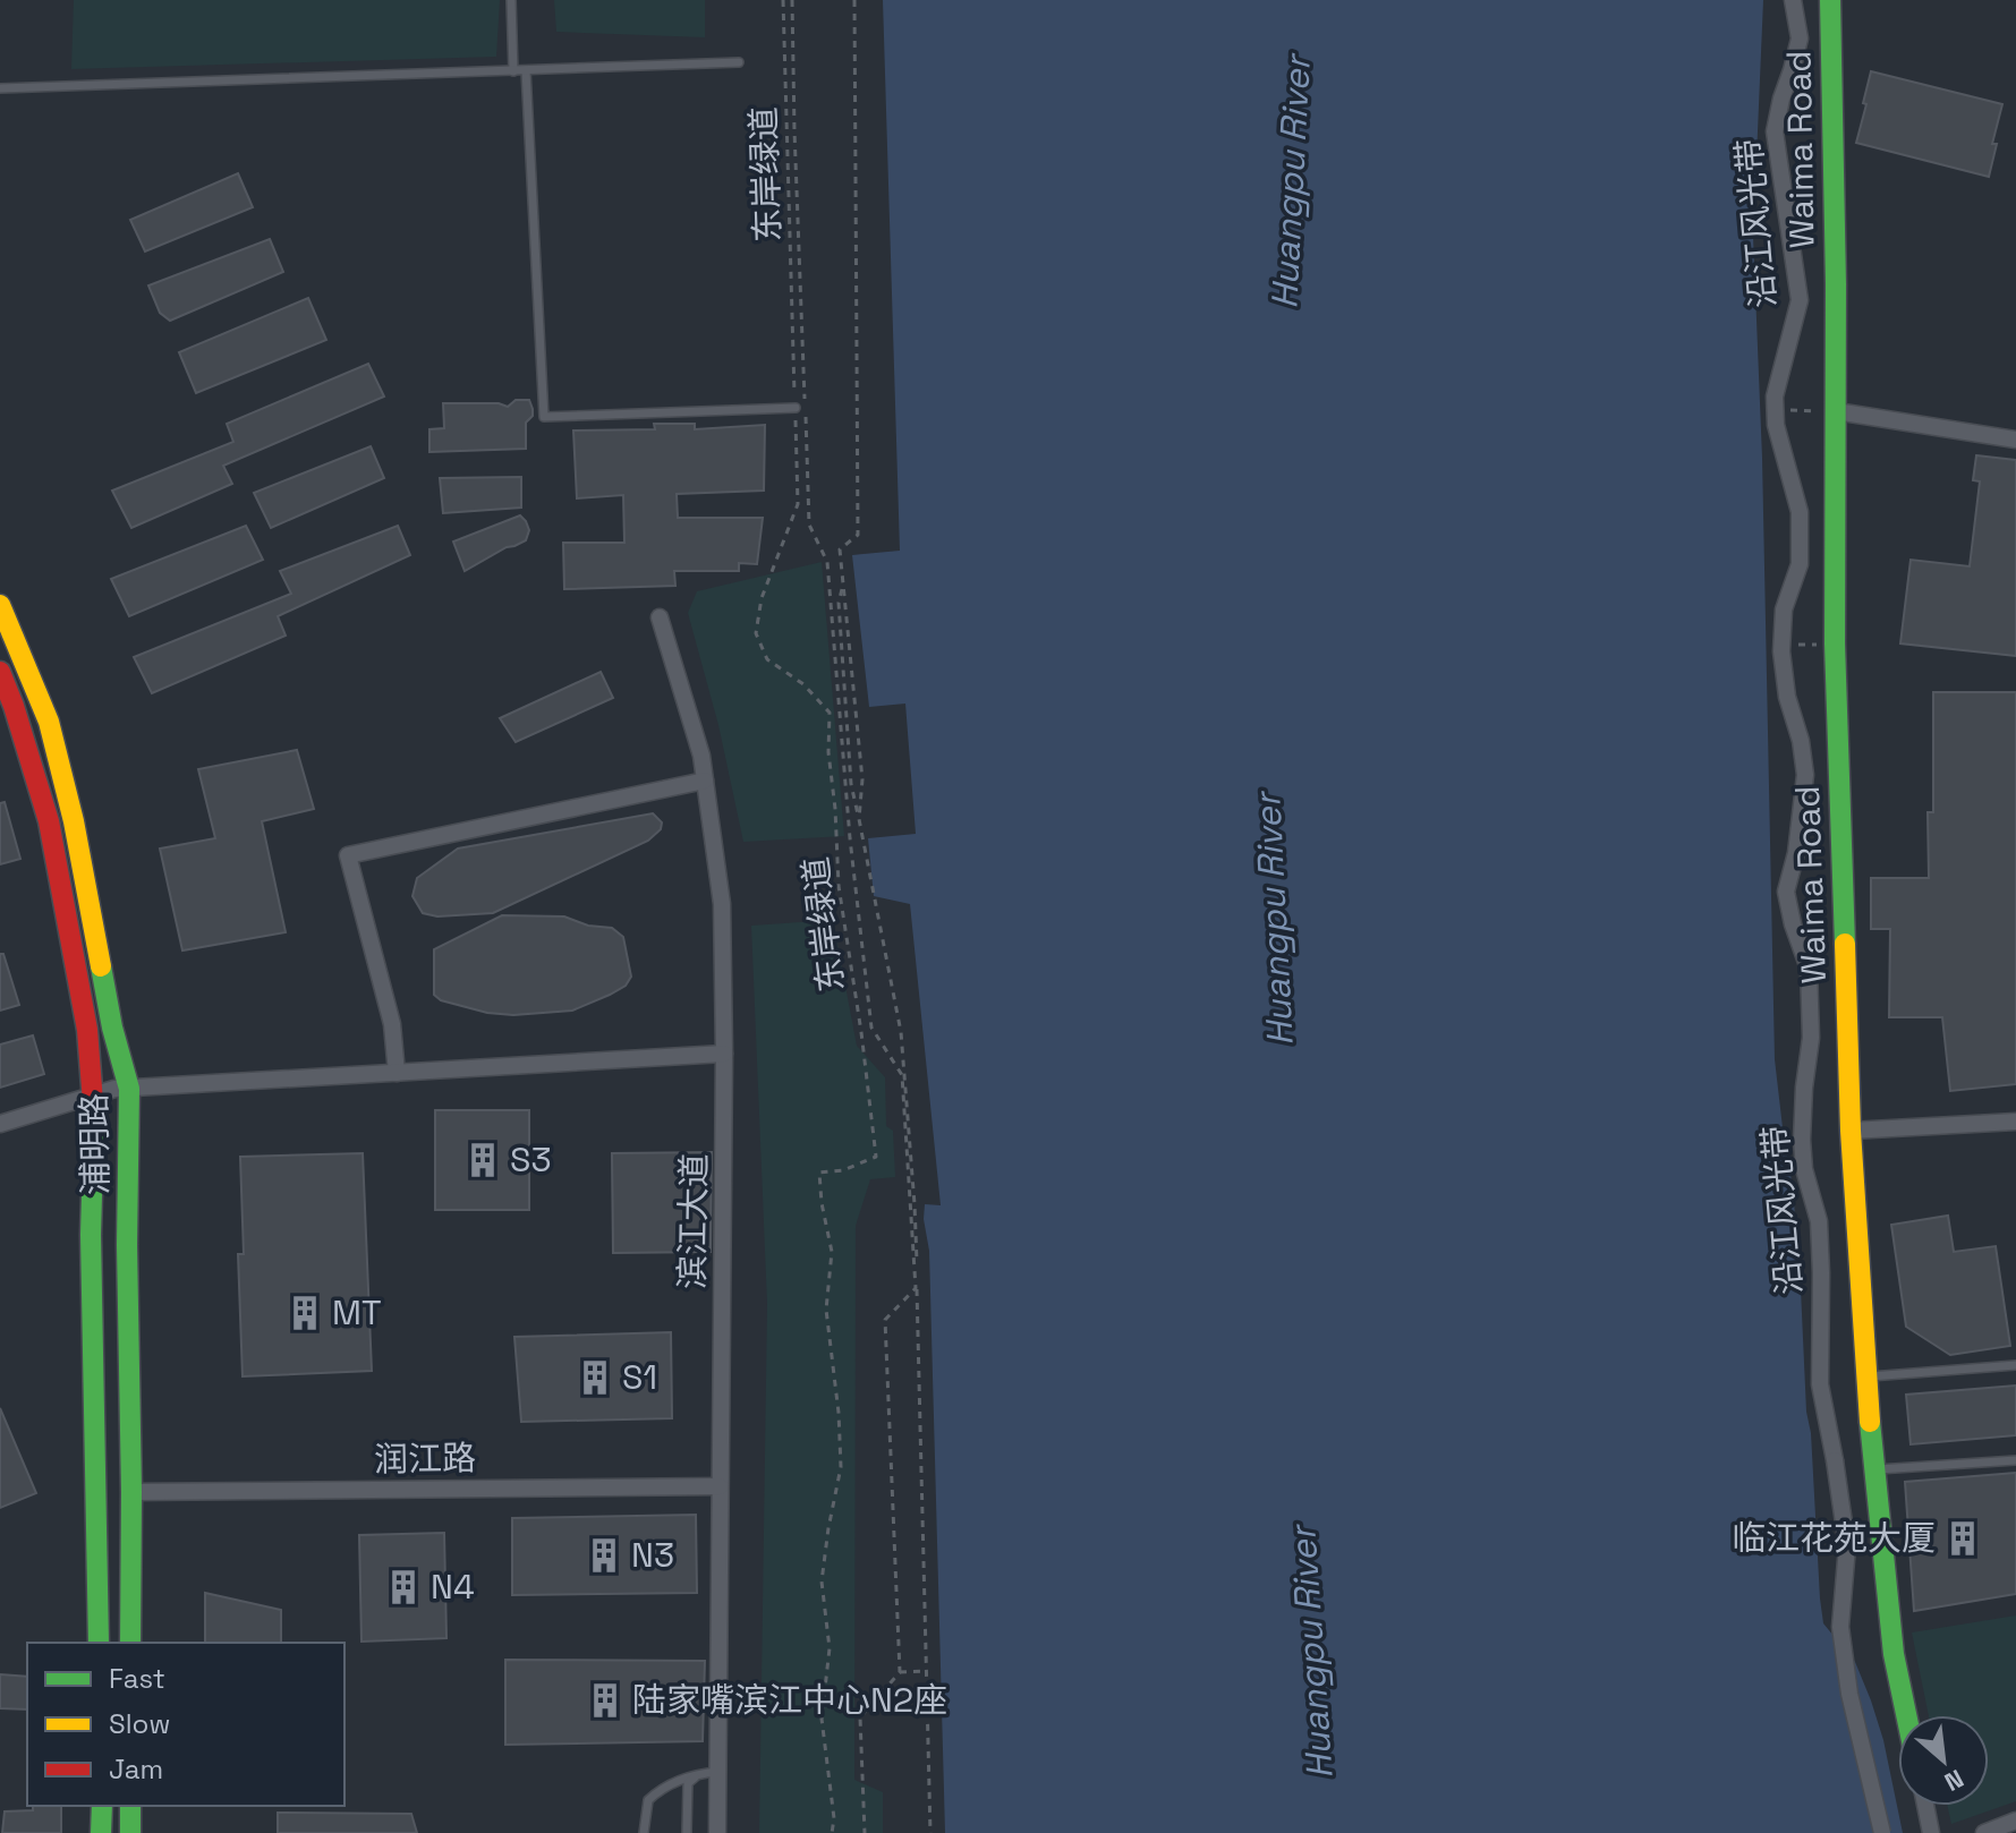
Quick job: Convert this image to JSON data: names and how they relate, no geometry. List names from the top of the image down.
{
  "streets": {
    "main road": ["Waima Road", "浦明路"],
    "street": ["沿江风光带", "滨江大道", "润江路"],
    "path": ["东岸绿道"]
  },
  "crossings": [
    ["浦明路", "润江路"],
    ["滨江大道", "润江路"]
  ],
  "water": ["Huangpu River"],
  "places": {
    "building": [
      "S3",
      "MT",
      "S1",
      "临江花苑大厦",
      "N3",
      "N4",
      "陆家嘴滨江中心N2座"
    ]
  },
  "legend": ["Fast", "Slow", "Jam"],
  "north": "bottom right"
}
